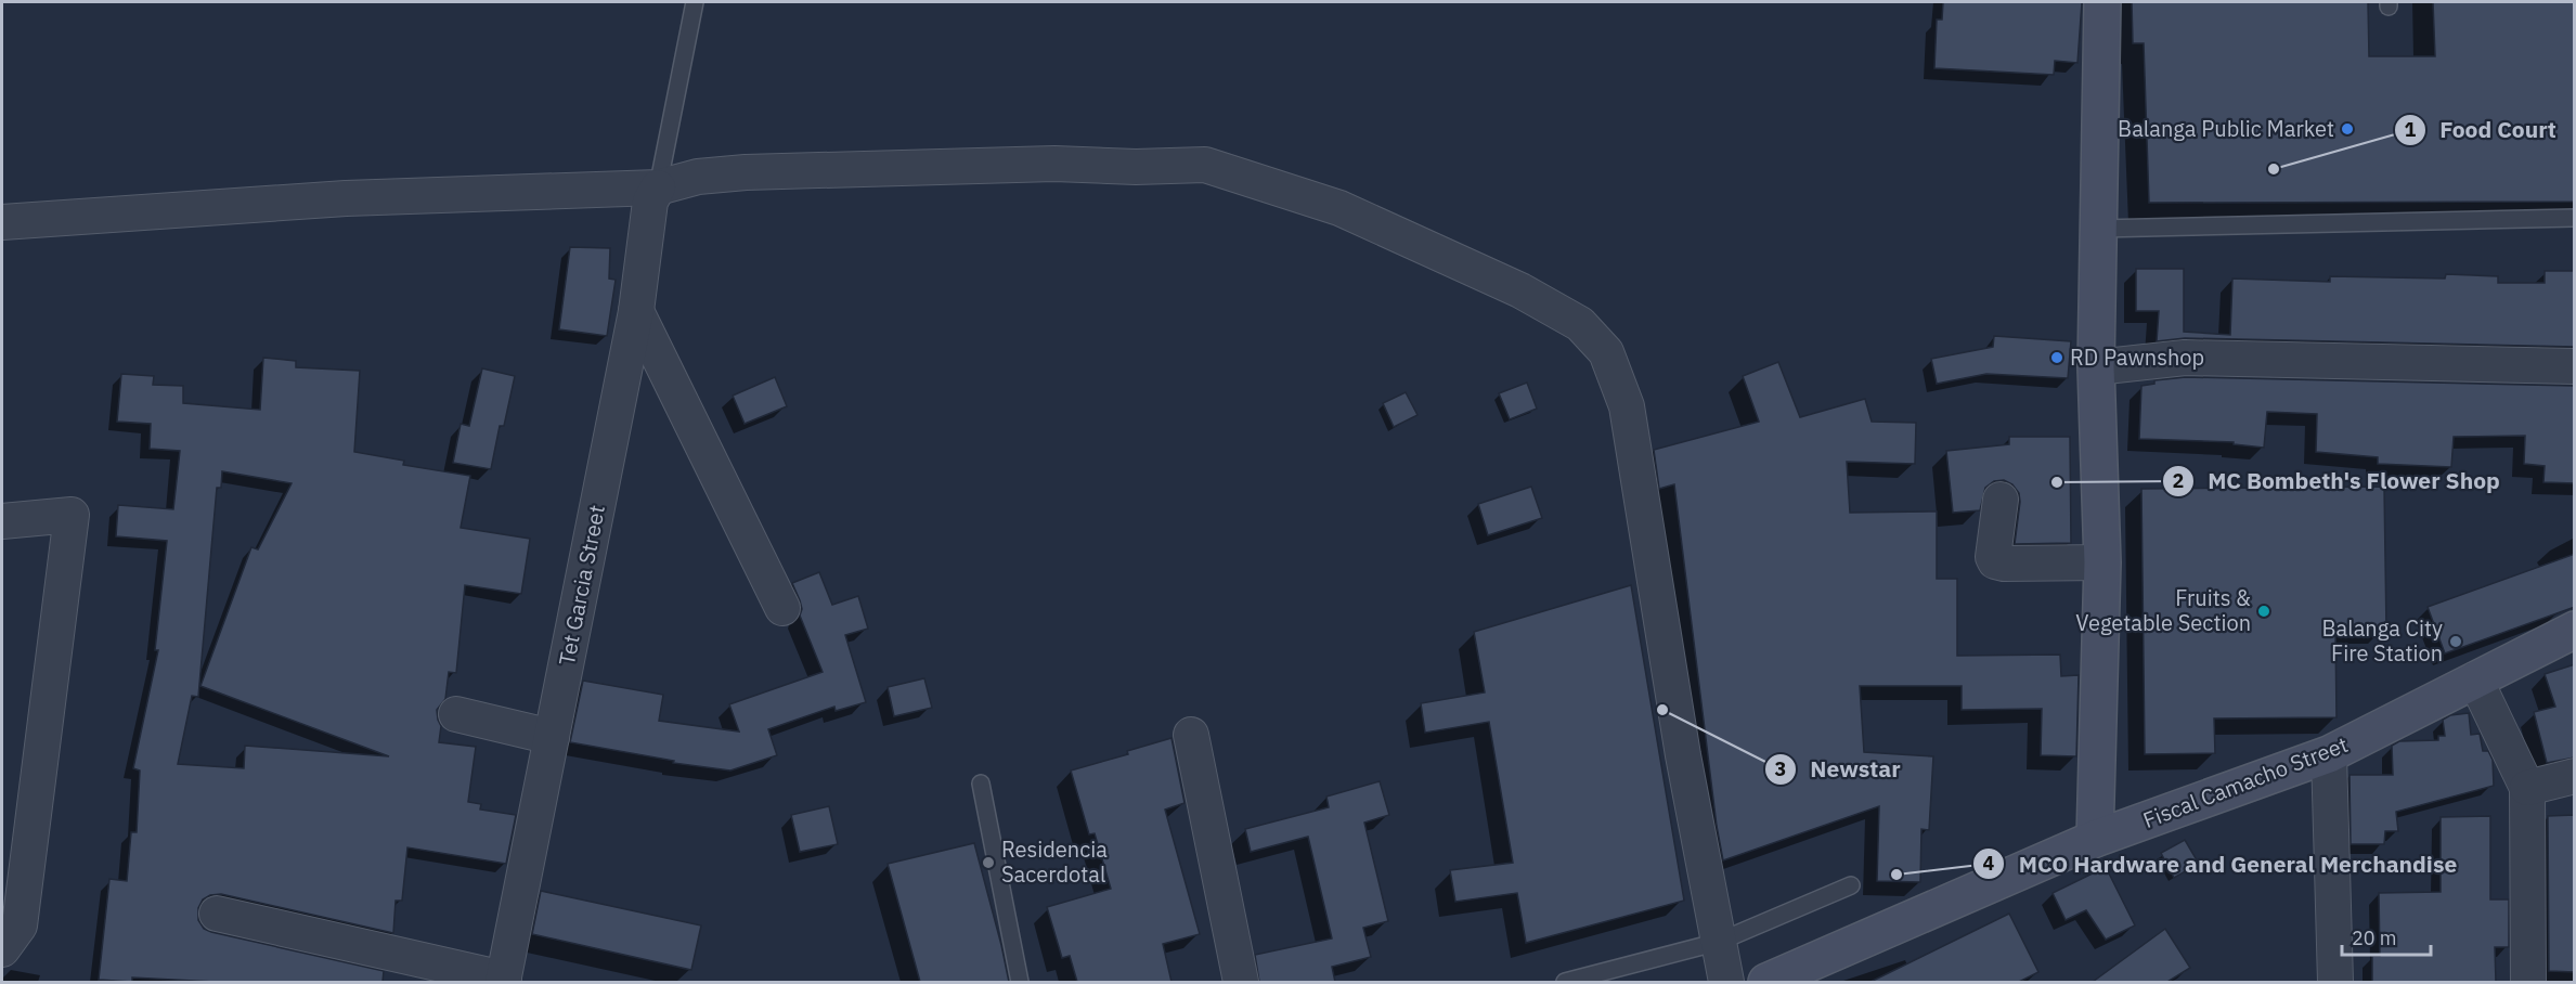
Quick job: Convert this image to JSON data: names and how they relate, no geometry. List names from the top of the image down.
{
  "streets": {
    "street": ["Tet Garcia Street", "Fiscal Camacho Street"]
  },
  "places": [
    "Balanga Public Market",
    "Food Court",
    "RD Pawnshop",
    "MC Bombeth's Flower Shop",
    "Fruits & Vegetable Section",
    "Balanga City Fire Station",
    "Newstar",
    "Residencia Sacerdotal",
    "MCO Hardware and General Merchandise"
  ],
  "scale_bar": "20 m"
}
